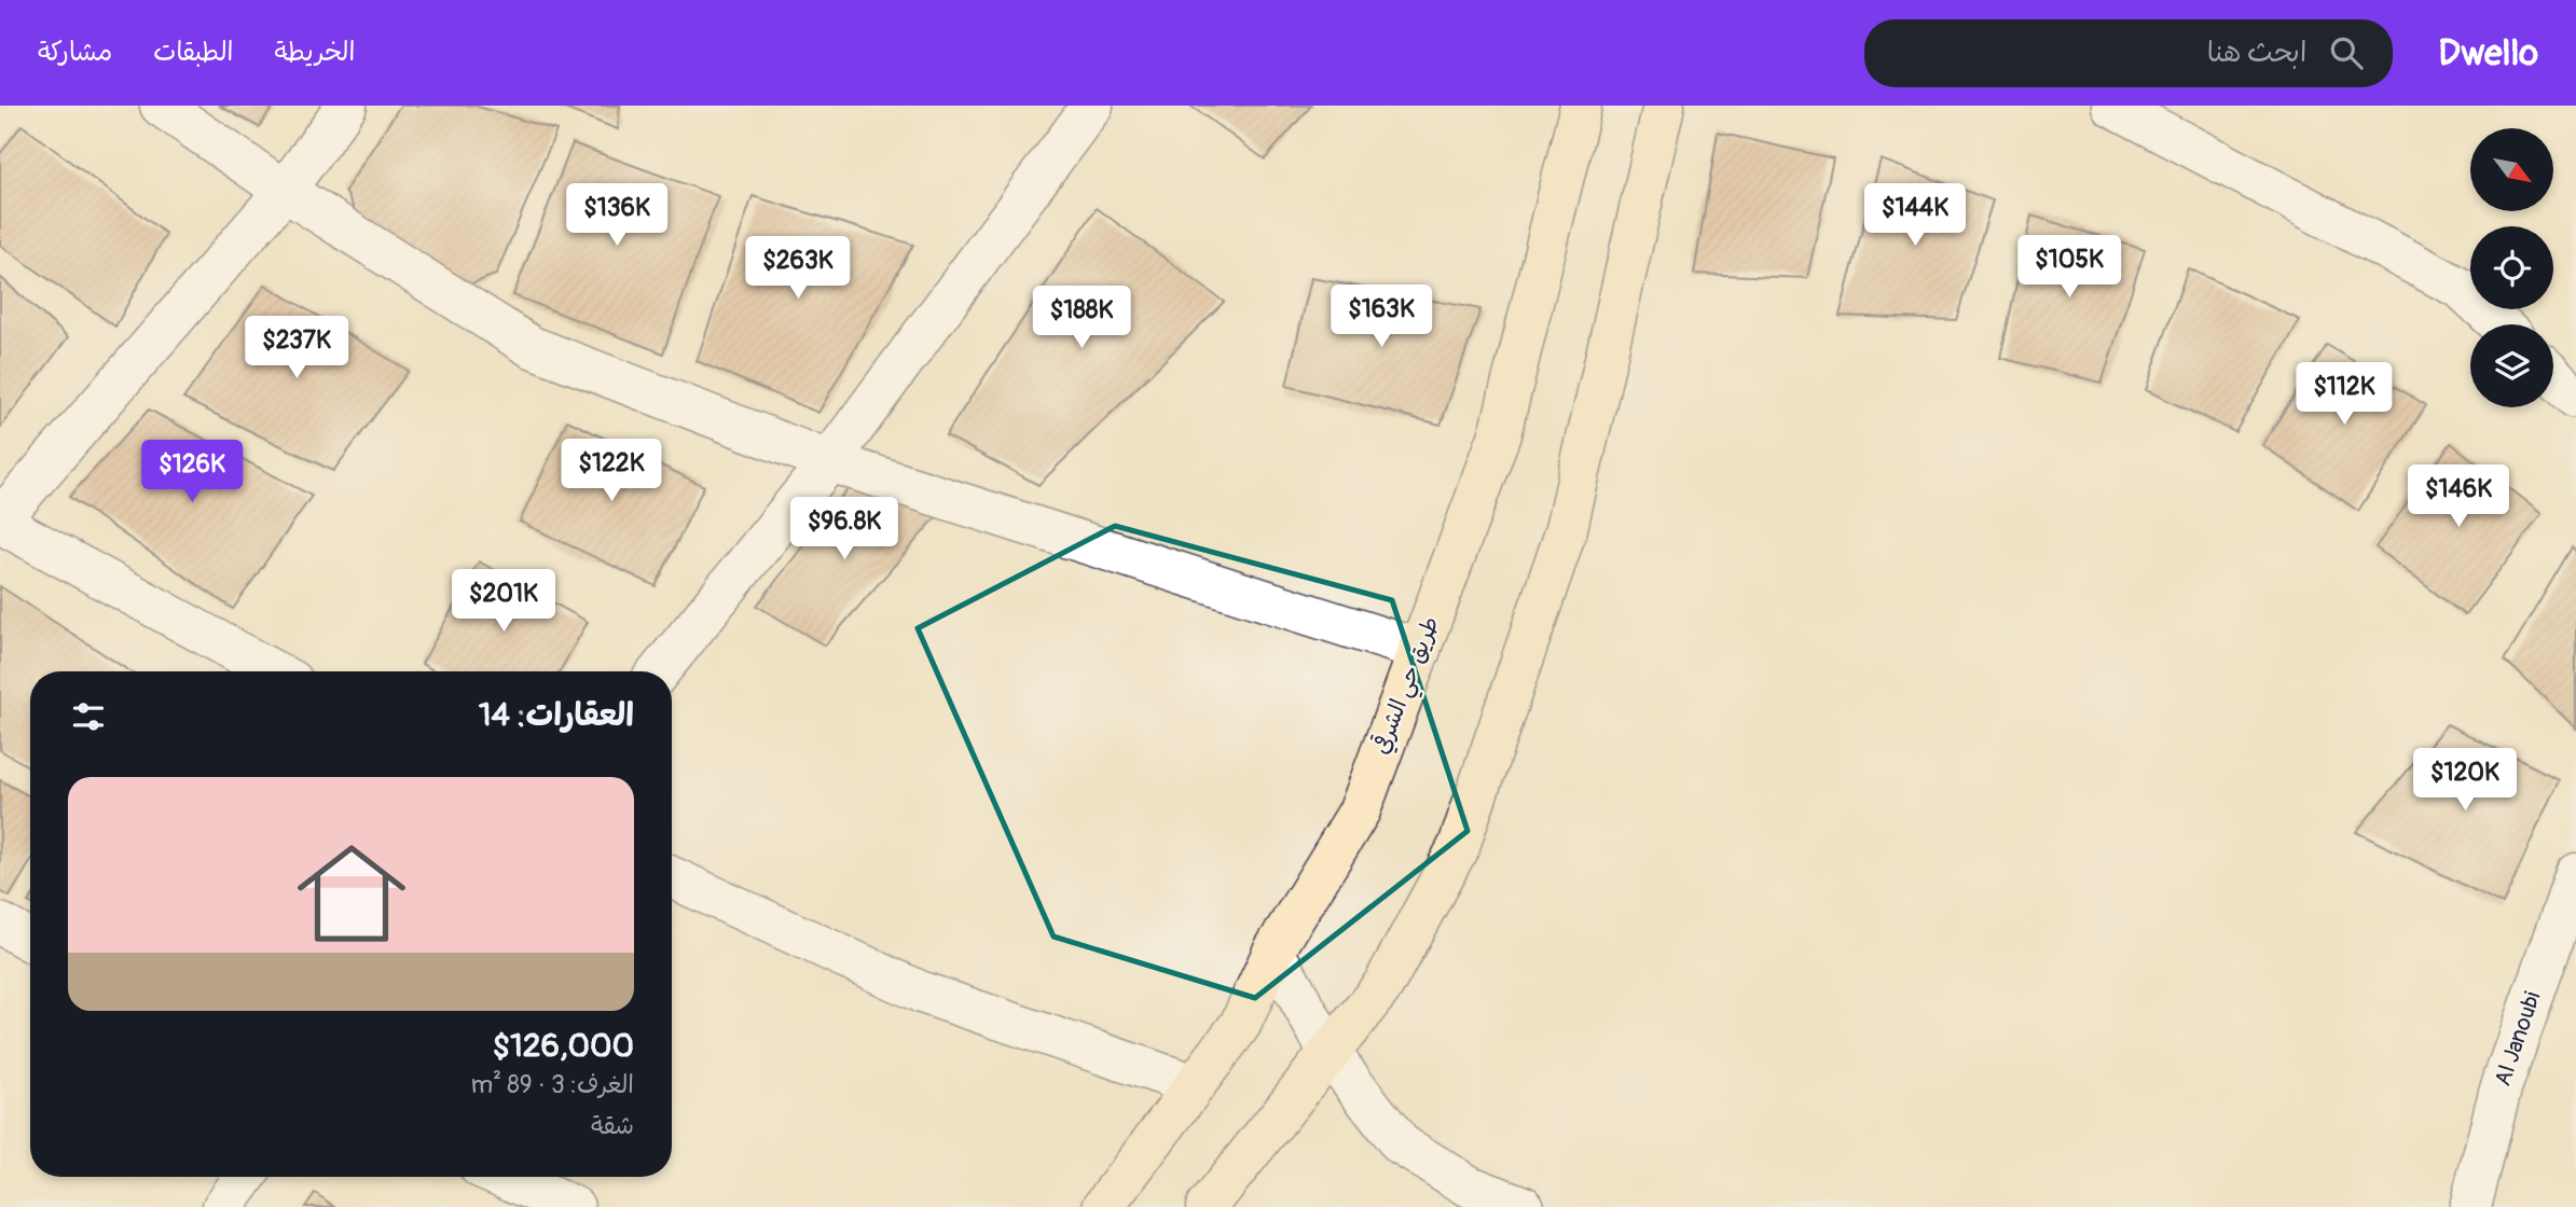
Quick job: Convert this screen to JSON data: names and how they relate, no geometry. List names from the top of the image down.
{
  "streets": {
    "street": ["طريق حي الشرقي", "Al Janoubi"]
  },
  "north": "bottom right",
  "page": {
    "header": "Dwello",
    "search": "ابحث هنا",
    "nav": ["الخريطة", "الطبقات", "مشاركة"],
    "price": [
      "$136K",
      "$144K",
      "$105K",
      "$263K",
      "$163K",
      "$188K",
      "$237K",
      "$112K",
      "$122K",
      "$126K",
      "$146K",
      "$96.8K",
      "$201K",
      "$120K"
    ],
    "heading": "العقارات: 14",
    "list": [
      {
        "name": "$126,000",
        "note": "الغرف: 3 · 89 m² · شقة"
      }
    ]
  }
}
